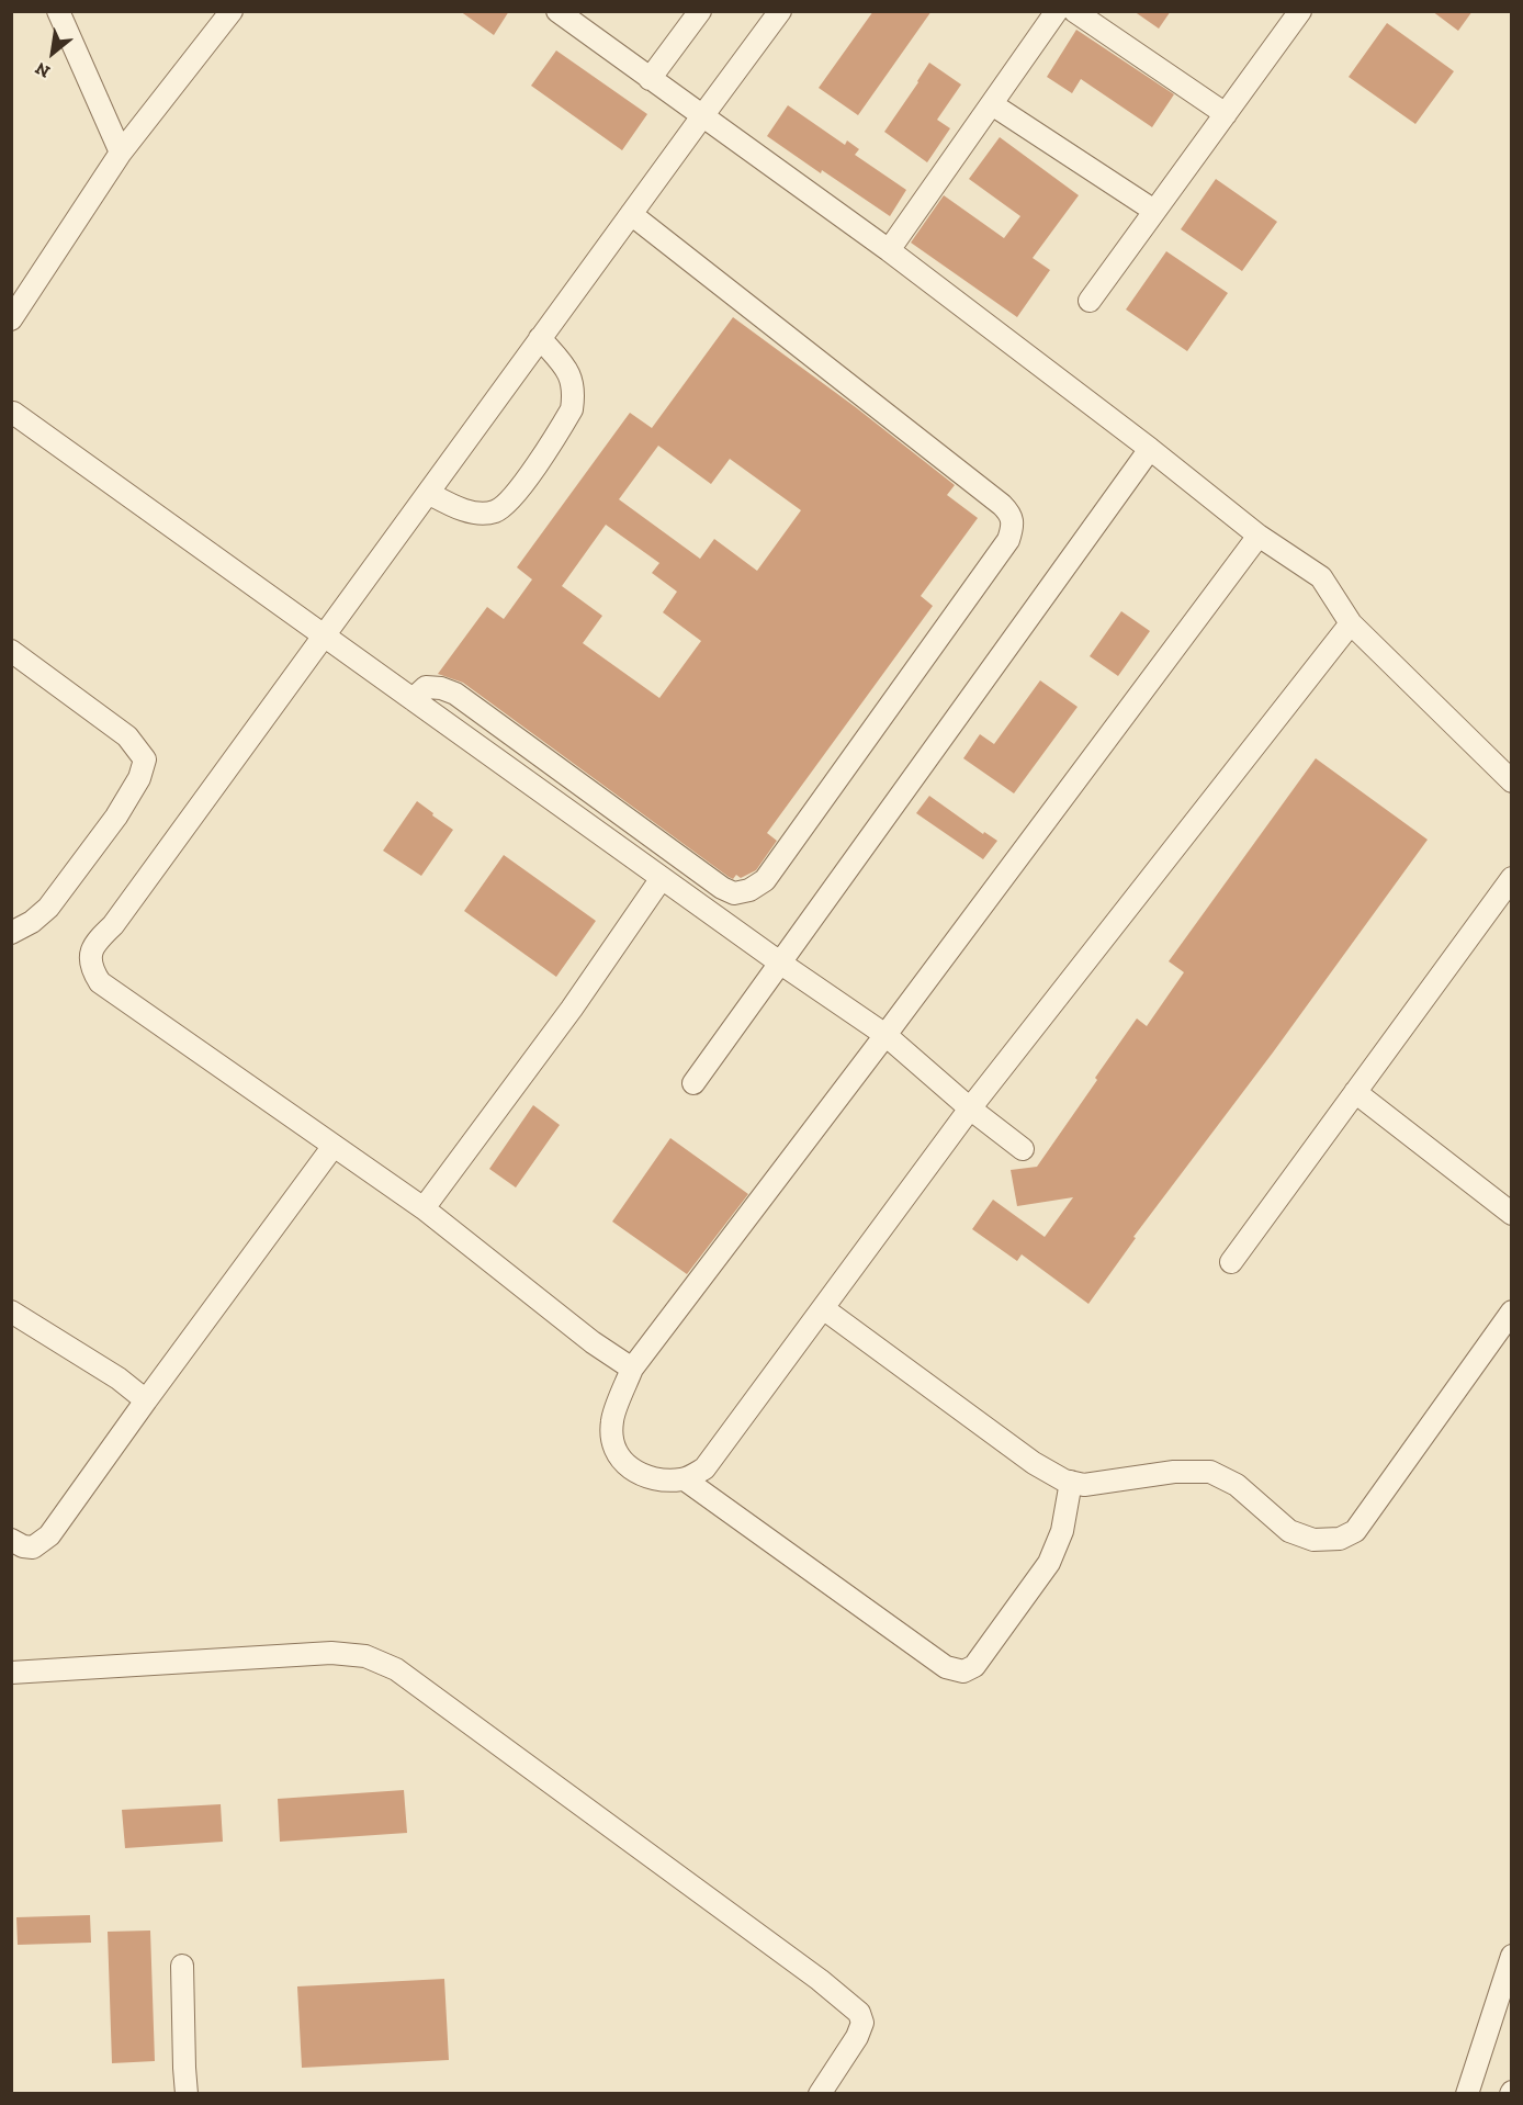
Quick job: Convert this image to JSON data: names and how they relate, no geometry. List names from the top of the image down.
{
  "north": "bottom left"
}
